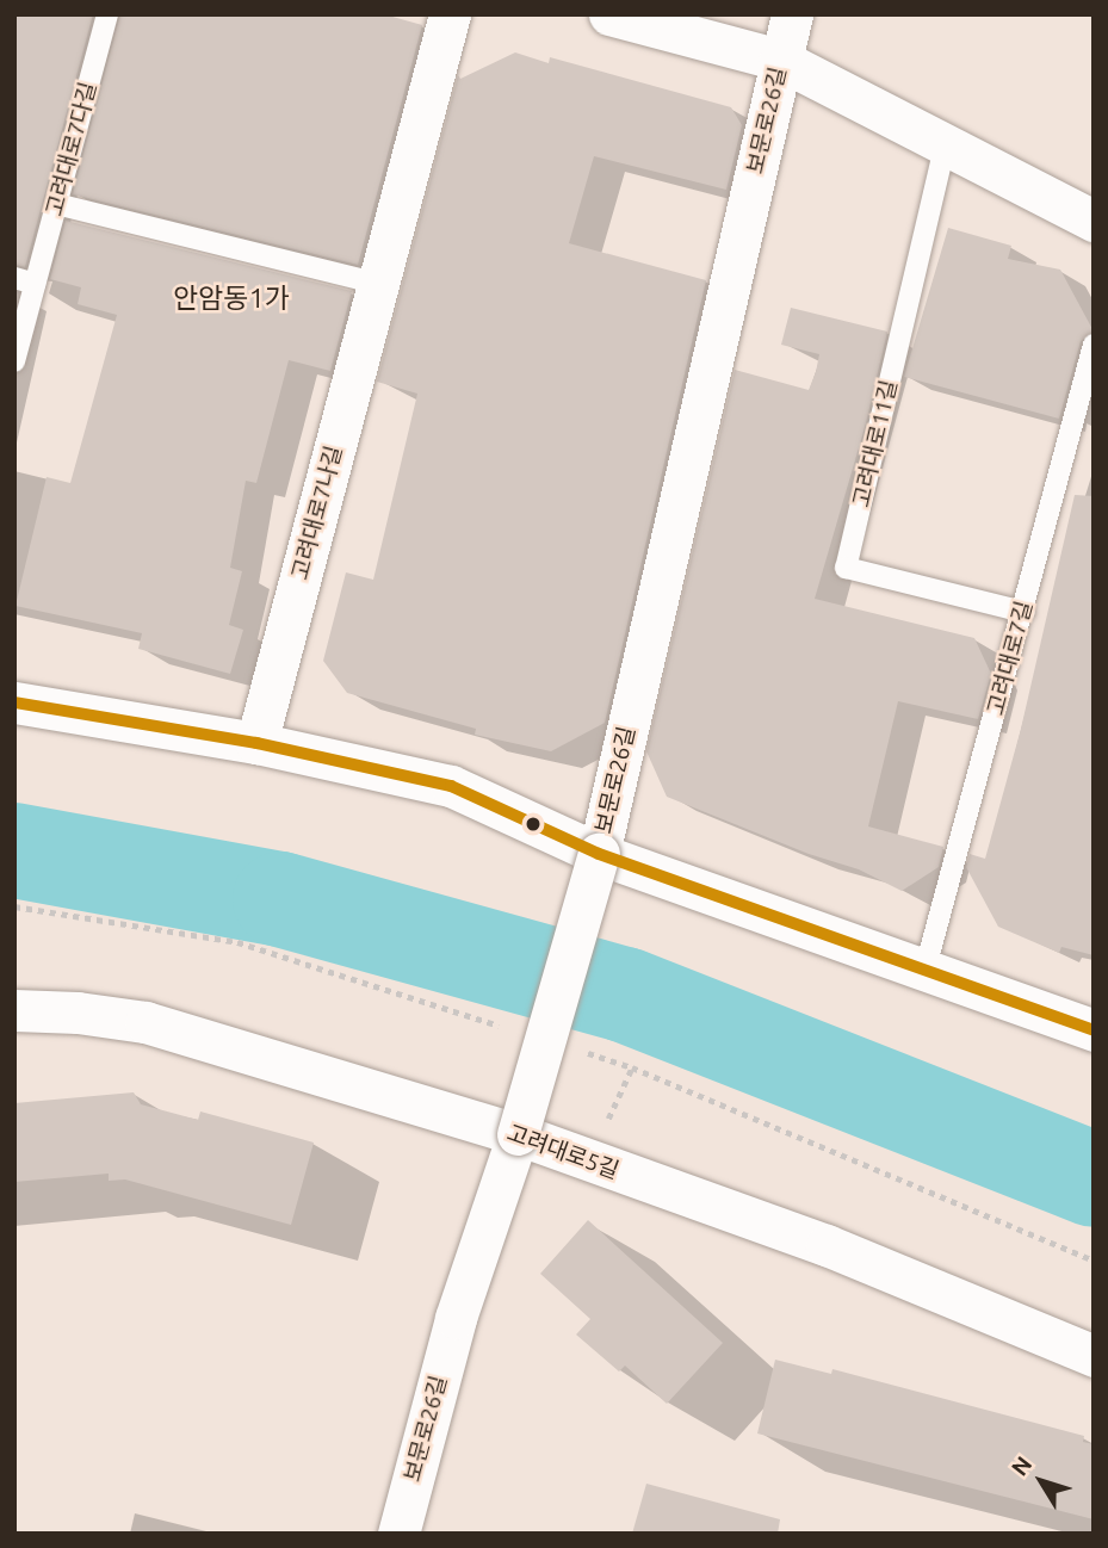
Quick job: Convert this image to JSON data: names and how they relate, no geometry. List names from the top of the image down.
{
  "streets": {
    "street": ["보문로26길", "고려대로7나길", "고려대로5길"],
    "lane": ["고려대로7다길", "고려대로11길", "고려대로7길"]
  },
  "crossings": [
    ["보문로26길", "고려대로5길"],
    ["고려대로11길", "고려대로7길"]
  ],
  "districts": ["안암동1가"],
  "north": "top left"
}
